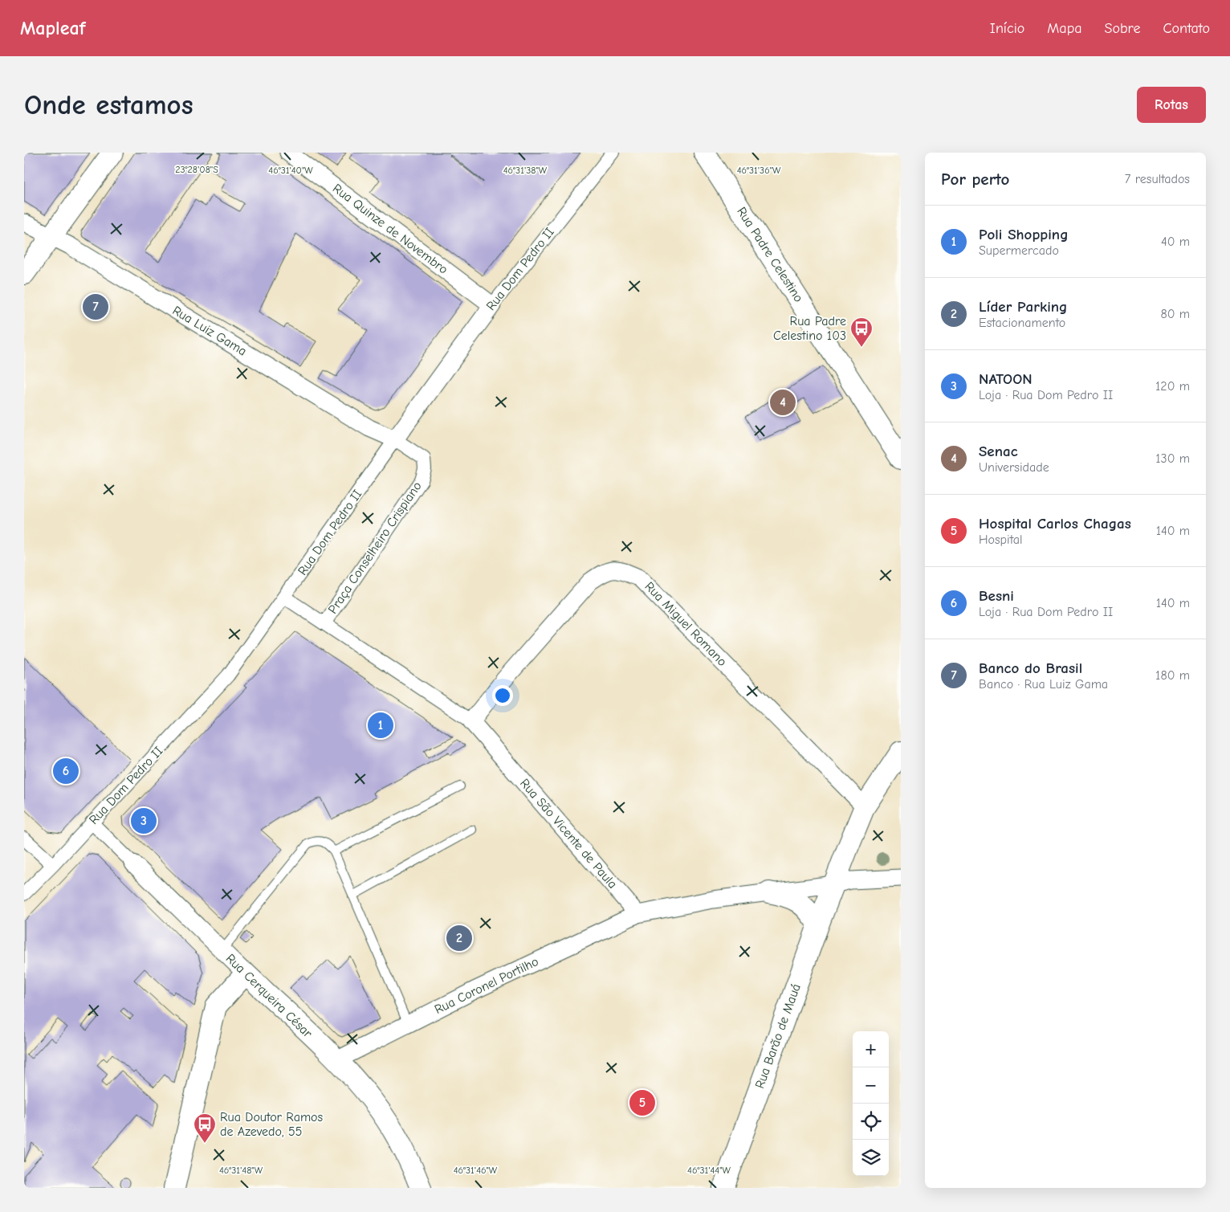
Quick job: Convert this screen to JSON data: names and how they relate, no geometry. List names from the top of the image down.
{
  "streets": {
    "street": [
      "Rua Quinze de Novembro",
      "Rua Padre Celestino",
      "Rua Dom Pedro II",
      "Rua Luiz Gama",
      "Praça Conselheiro Crispiano",
      "Rua Miguel Romano",
      "Rua São Vicente de Paula",
      "Rua Coronel Portilho",
      "Rua Cerqueira César",
      "Rua Barão de Mauá"
    ]
  },
  "crossings": [
    ["Rua Quinze de Novembro", "Rua Dom Pedro II"],
    ["Rua Dom Pedro II", "Rua Luiz Gama"],
    ["Rua Dom Pedro II", "Praça Conselheiro Crispiano"],
    ["Rua Dom Pedro II", "Rua São Vicente de Paula"],
    ["Rua Dom Pedro II", "Rua Cerqueira César"],
    ["Rua Luiz Gama", "Praça Conselheiro Crispiano"],
    ["Praça Conselheiro Crispiano", "Rua São Vicente de Paula"],
    ["Rua Miguel Romano", "Rua São Vicente de Paula"],
    ["Rua Miguel Romano", "Rua Barão de Mauá"],
    ["Rua São Vicente de Paula", "Rua Coronel Portilho"],
    ["Rua Coronel Portilho", "Rua Cerqueira César"]
  ],
  "places": {
    "bus stop": ["Rua Padre Celestino 103", "Rua Doutor Ramos de Azevedo, 55"]
  },
  "page": {
    "header": "Mapleaf",
    "nav": [
      "Início",
      "Mapa",
      "Sobre",
      "Contato"
    ],
    "buttons": "Rotas",
    "title": "Onde estamos",
    "heading": ["Por perto", "7 resultados"],
    "list": [
      {
        "mark": "1",
        "name": "Poli Shopping",
        "note": "Supermercado",
        "value": "40 m"
      },
      {
        "mark": "2",
        "name": "Líder Parking",
        "note": "Estacionamento",
        "value": "80 m"
      },
      {
        "mark": "3",
        "name": "NATOON",
        "note": "Loja · Rua Dom Pedro II",
        "value": "120 m"
      },
      {
        "mark": "4",
        "name": "Senac",
        "note": "Universidade",
        "value": "130 m"
      },
      {
        "mark": "5",
        "name": "Hospital Carlos Chagas",
        "note": "Hospital",
        "value": "140 m"
      },
      {
        "mark": "6",
        "name": "Besni",
        "note": "Loja · Rua Dom Pedro II",
        "value": "140 m"
      },
      {
        "mark": "7",
        "name": "Banco do Brasil",
        "note": "Banco · Rua Luiz Gama",
        "value": "180 m"
      }
    ],
    "pins": [
      "7",
      "4",
      "1",
      "6",
      "3",
      "2",
      "5"
    ],
    "map_buttons": ["+", "−"]
  },
  "coordinates": [
    "23°28'08\"S",
    "46°31'38\"W",
    "46°31'40\"W",
    "46°31'36\"W",
    "46°31'48\"W",
    "46°31'46\"W",
    "46°31'44\"W"
  ]
}
